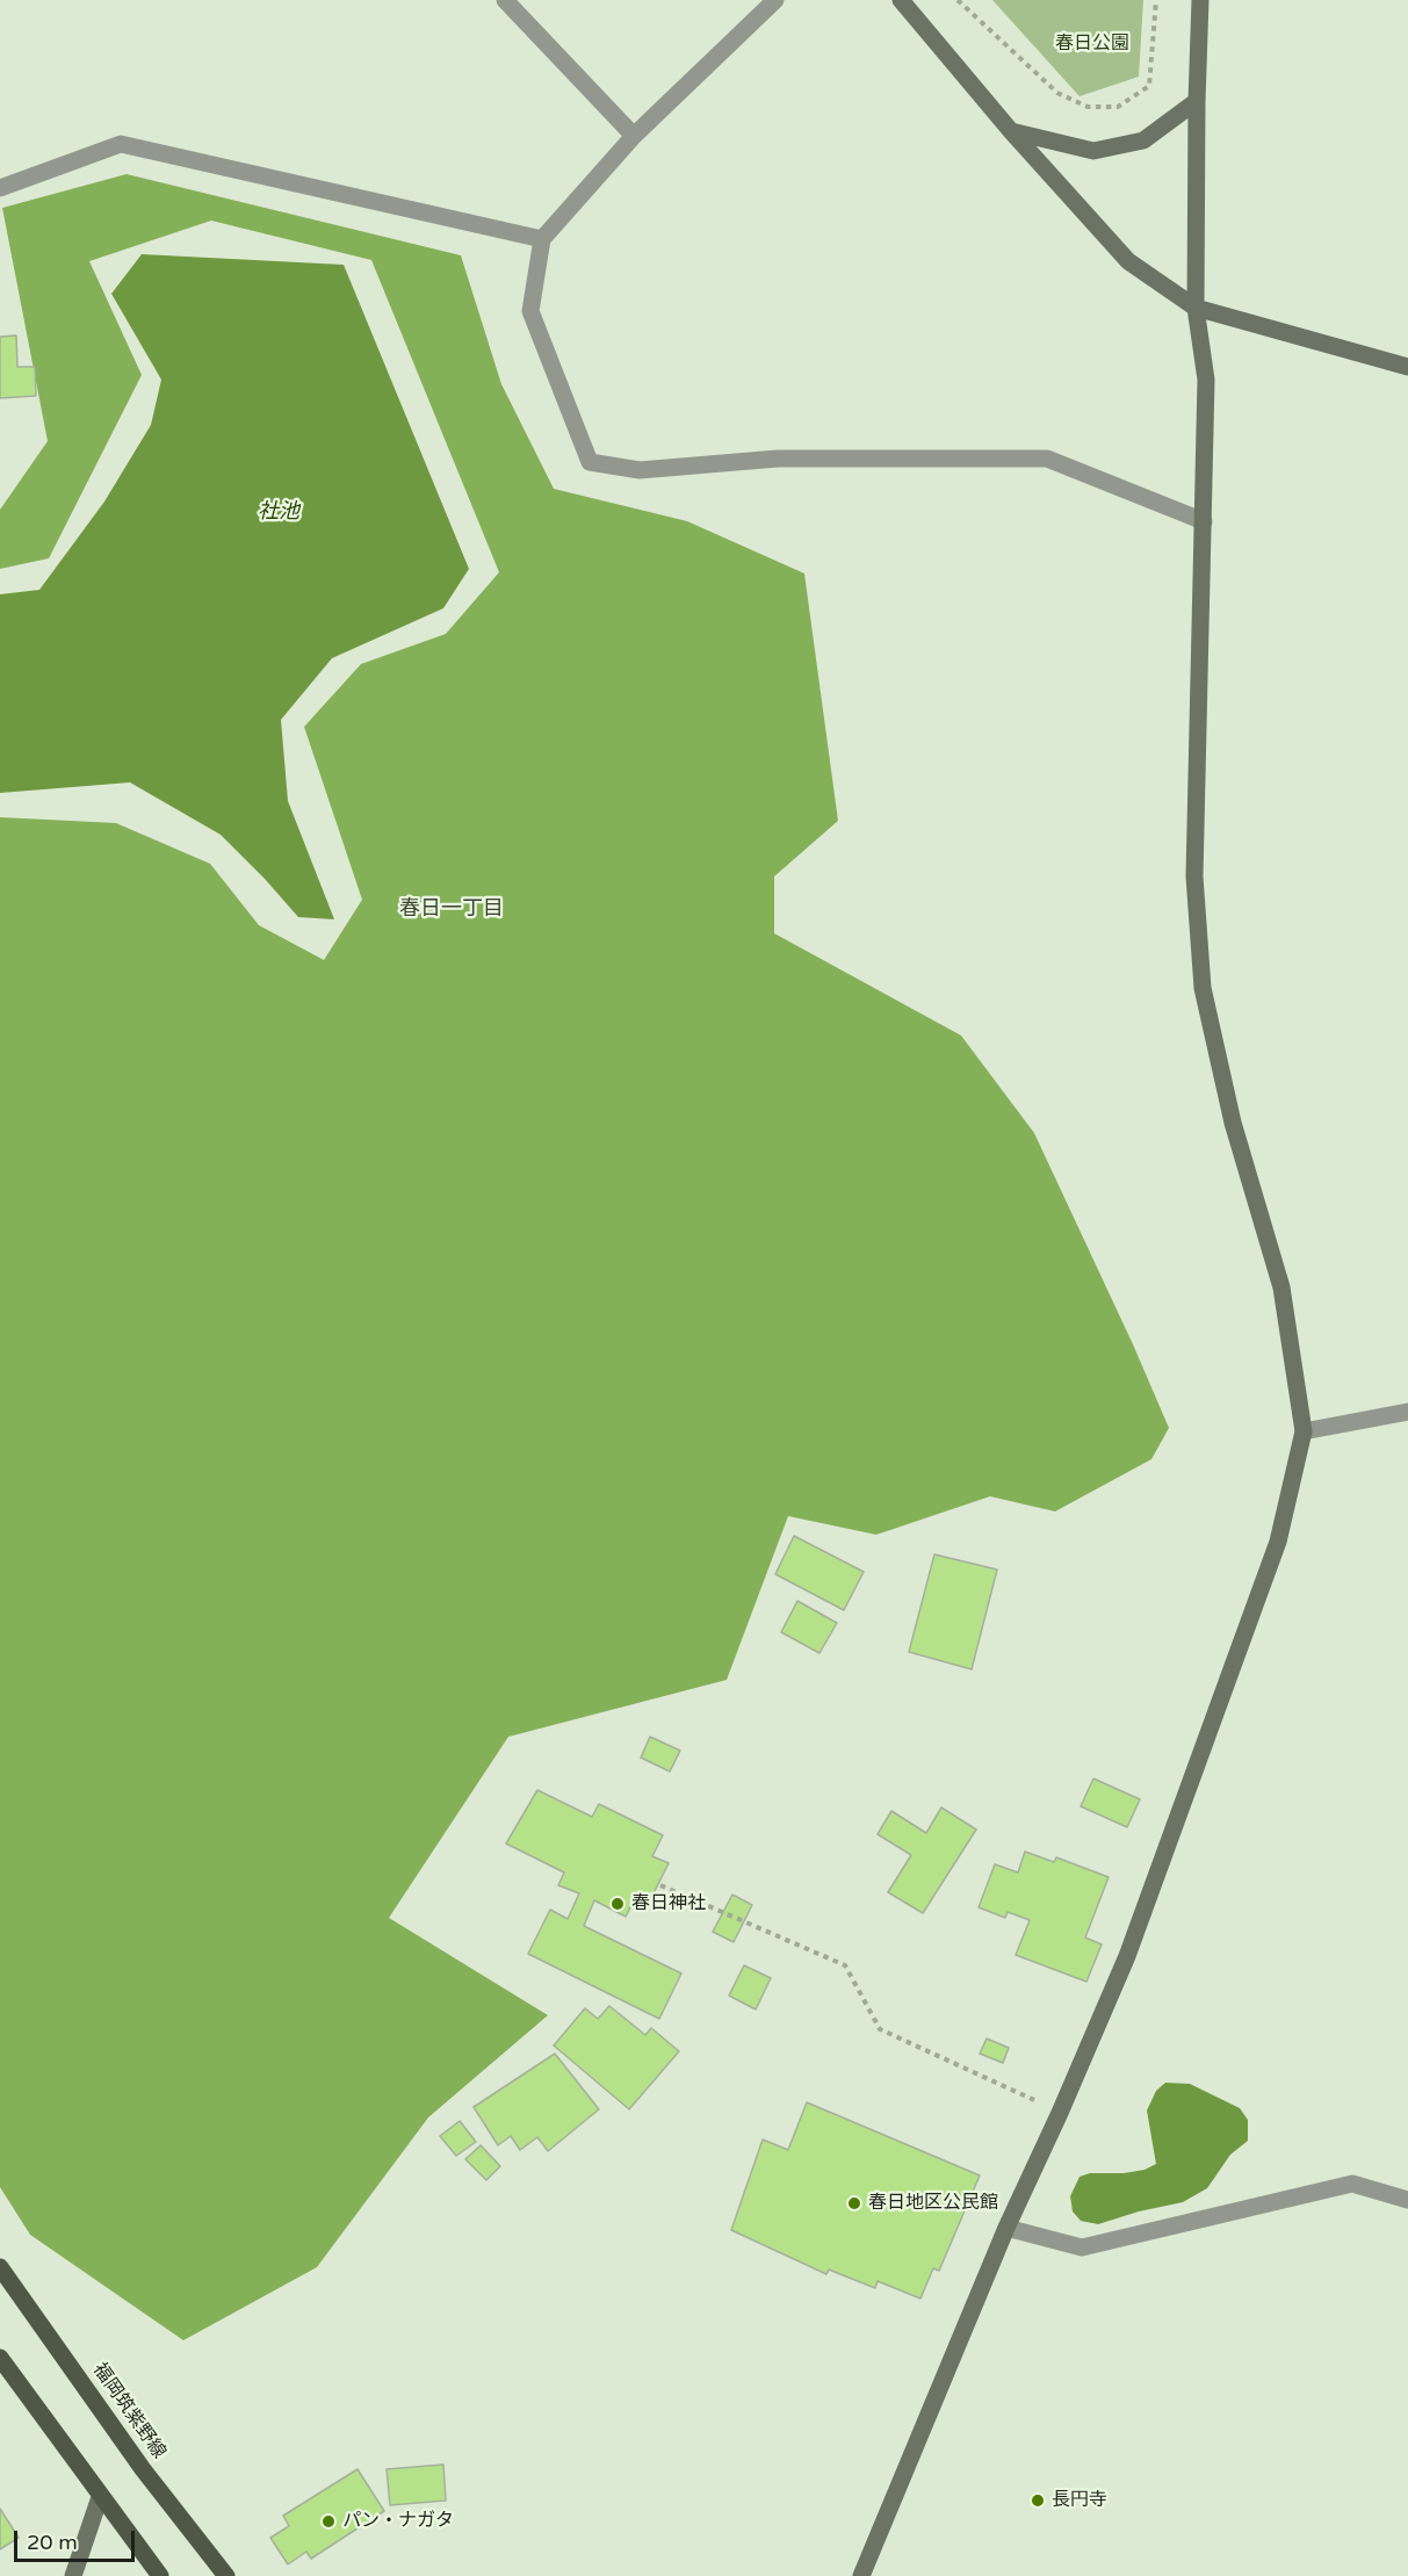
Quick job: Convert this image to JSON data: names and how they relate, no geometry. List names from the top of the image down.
{
  "streets": {
    "main road": ["福岡筑紫野線"]
  },
  "districts": ["春日一丁目"],
  "water": ["社池"],
  "parks": ["春日公園"],
  "places": [
    "春日神社",
    "春日地区公民館",
    "長円寺",
    "パン・ナガタ"
  ],
  "scale_bar": "20 m"
}
